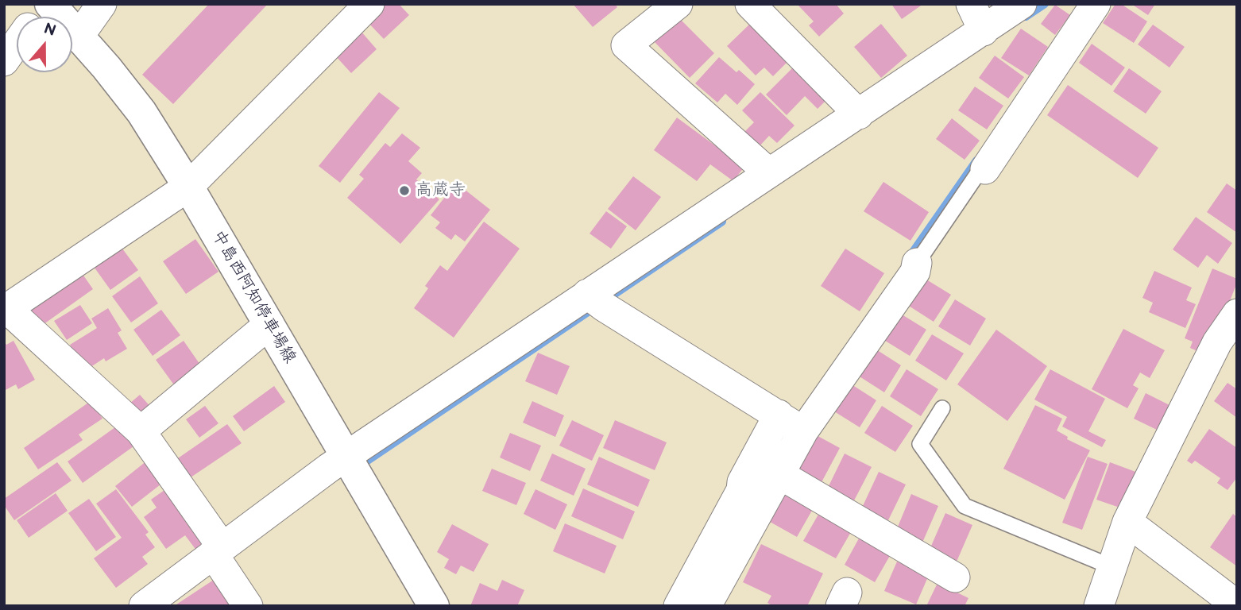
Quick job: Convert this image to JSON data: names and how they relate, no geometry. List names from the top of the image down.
{
  "streets": {
    "main road": ["中島西阿知停車場線"]
  },
  "places": ["高蔵寺"],
  "north": "top"
}
